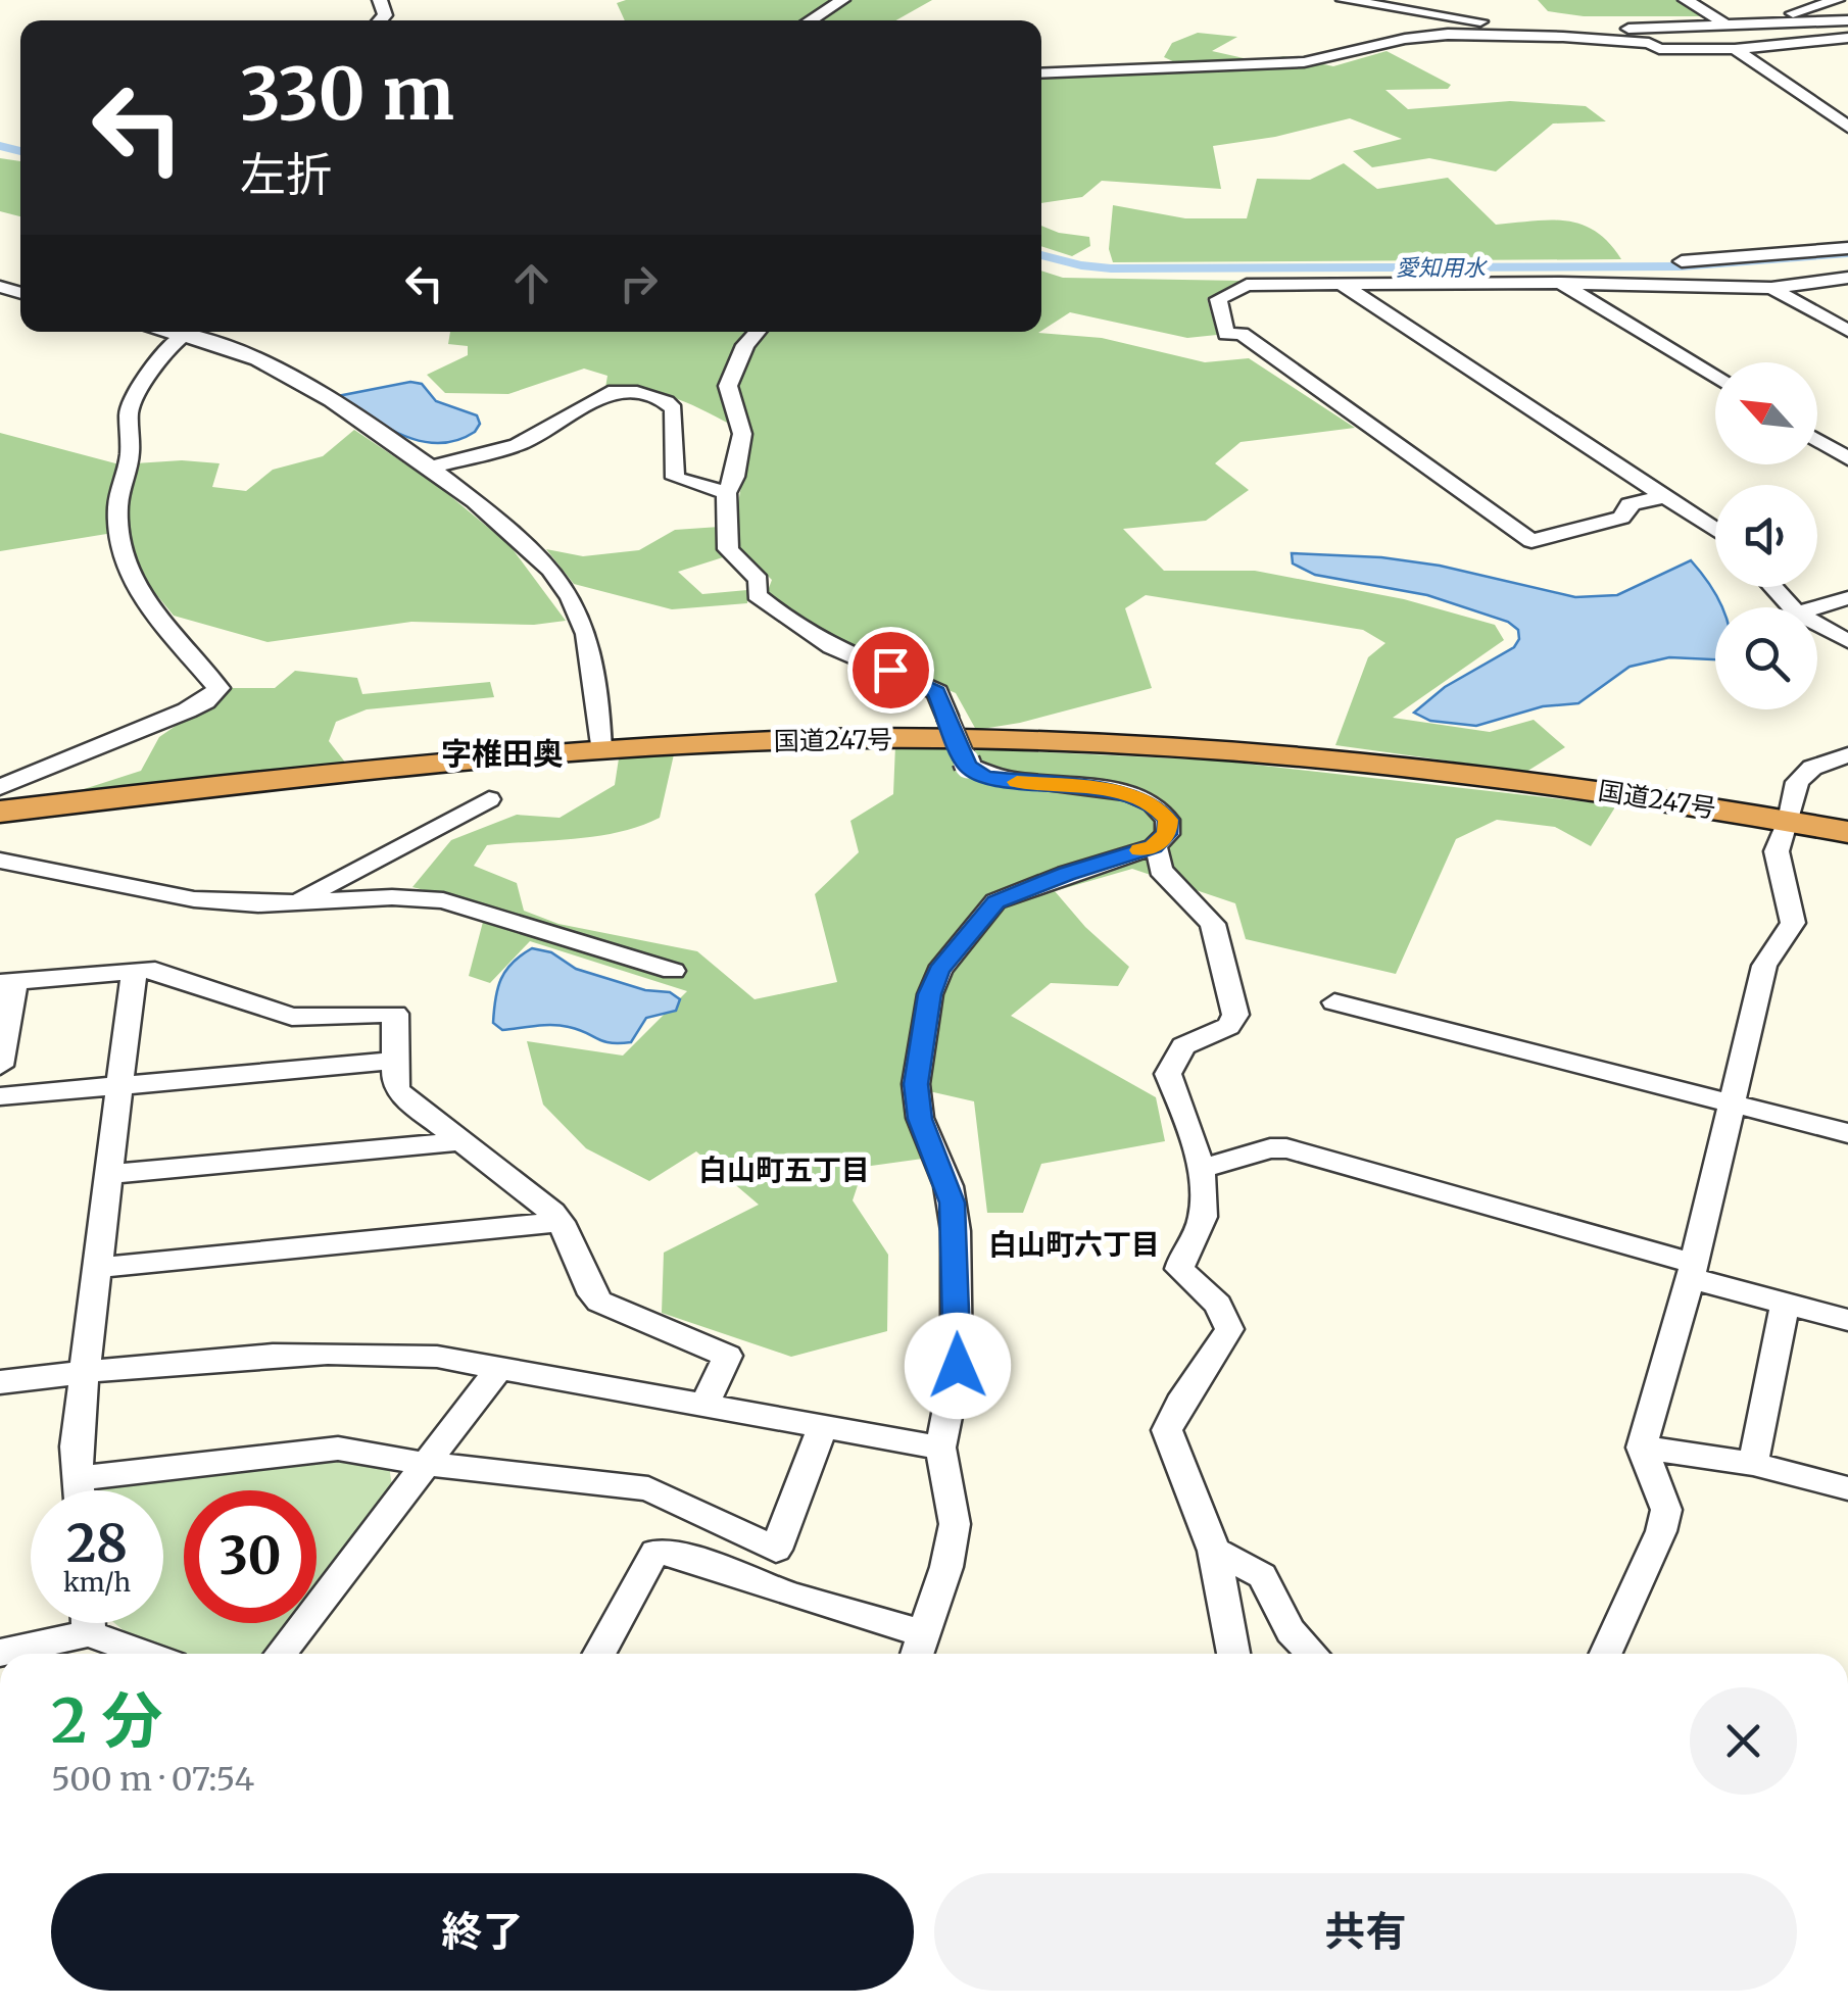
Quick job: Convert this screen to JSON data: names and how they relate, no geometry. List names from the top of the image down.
{
  "streets": {
    "highway": ["国道247号"]
  },
  "districts": ["字椎田奥", "白山町五丁目", "白山町六丁目"],
  "water": ["愛知用水"],
  "north": "top left",
  "page": {
    "turn": ["330 m", "左折"],
    "speed": "28 km/h",
    "limit": "30",
    "heading": ["2 分", "500 m · 07:54"],
    "buttons": ["終了", "共有"]
  }
}
